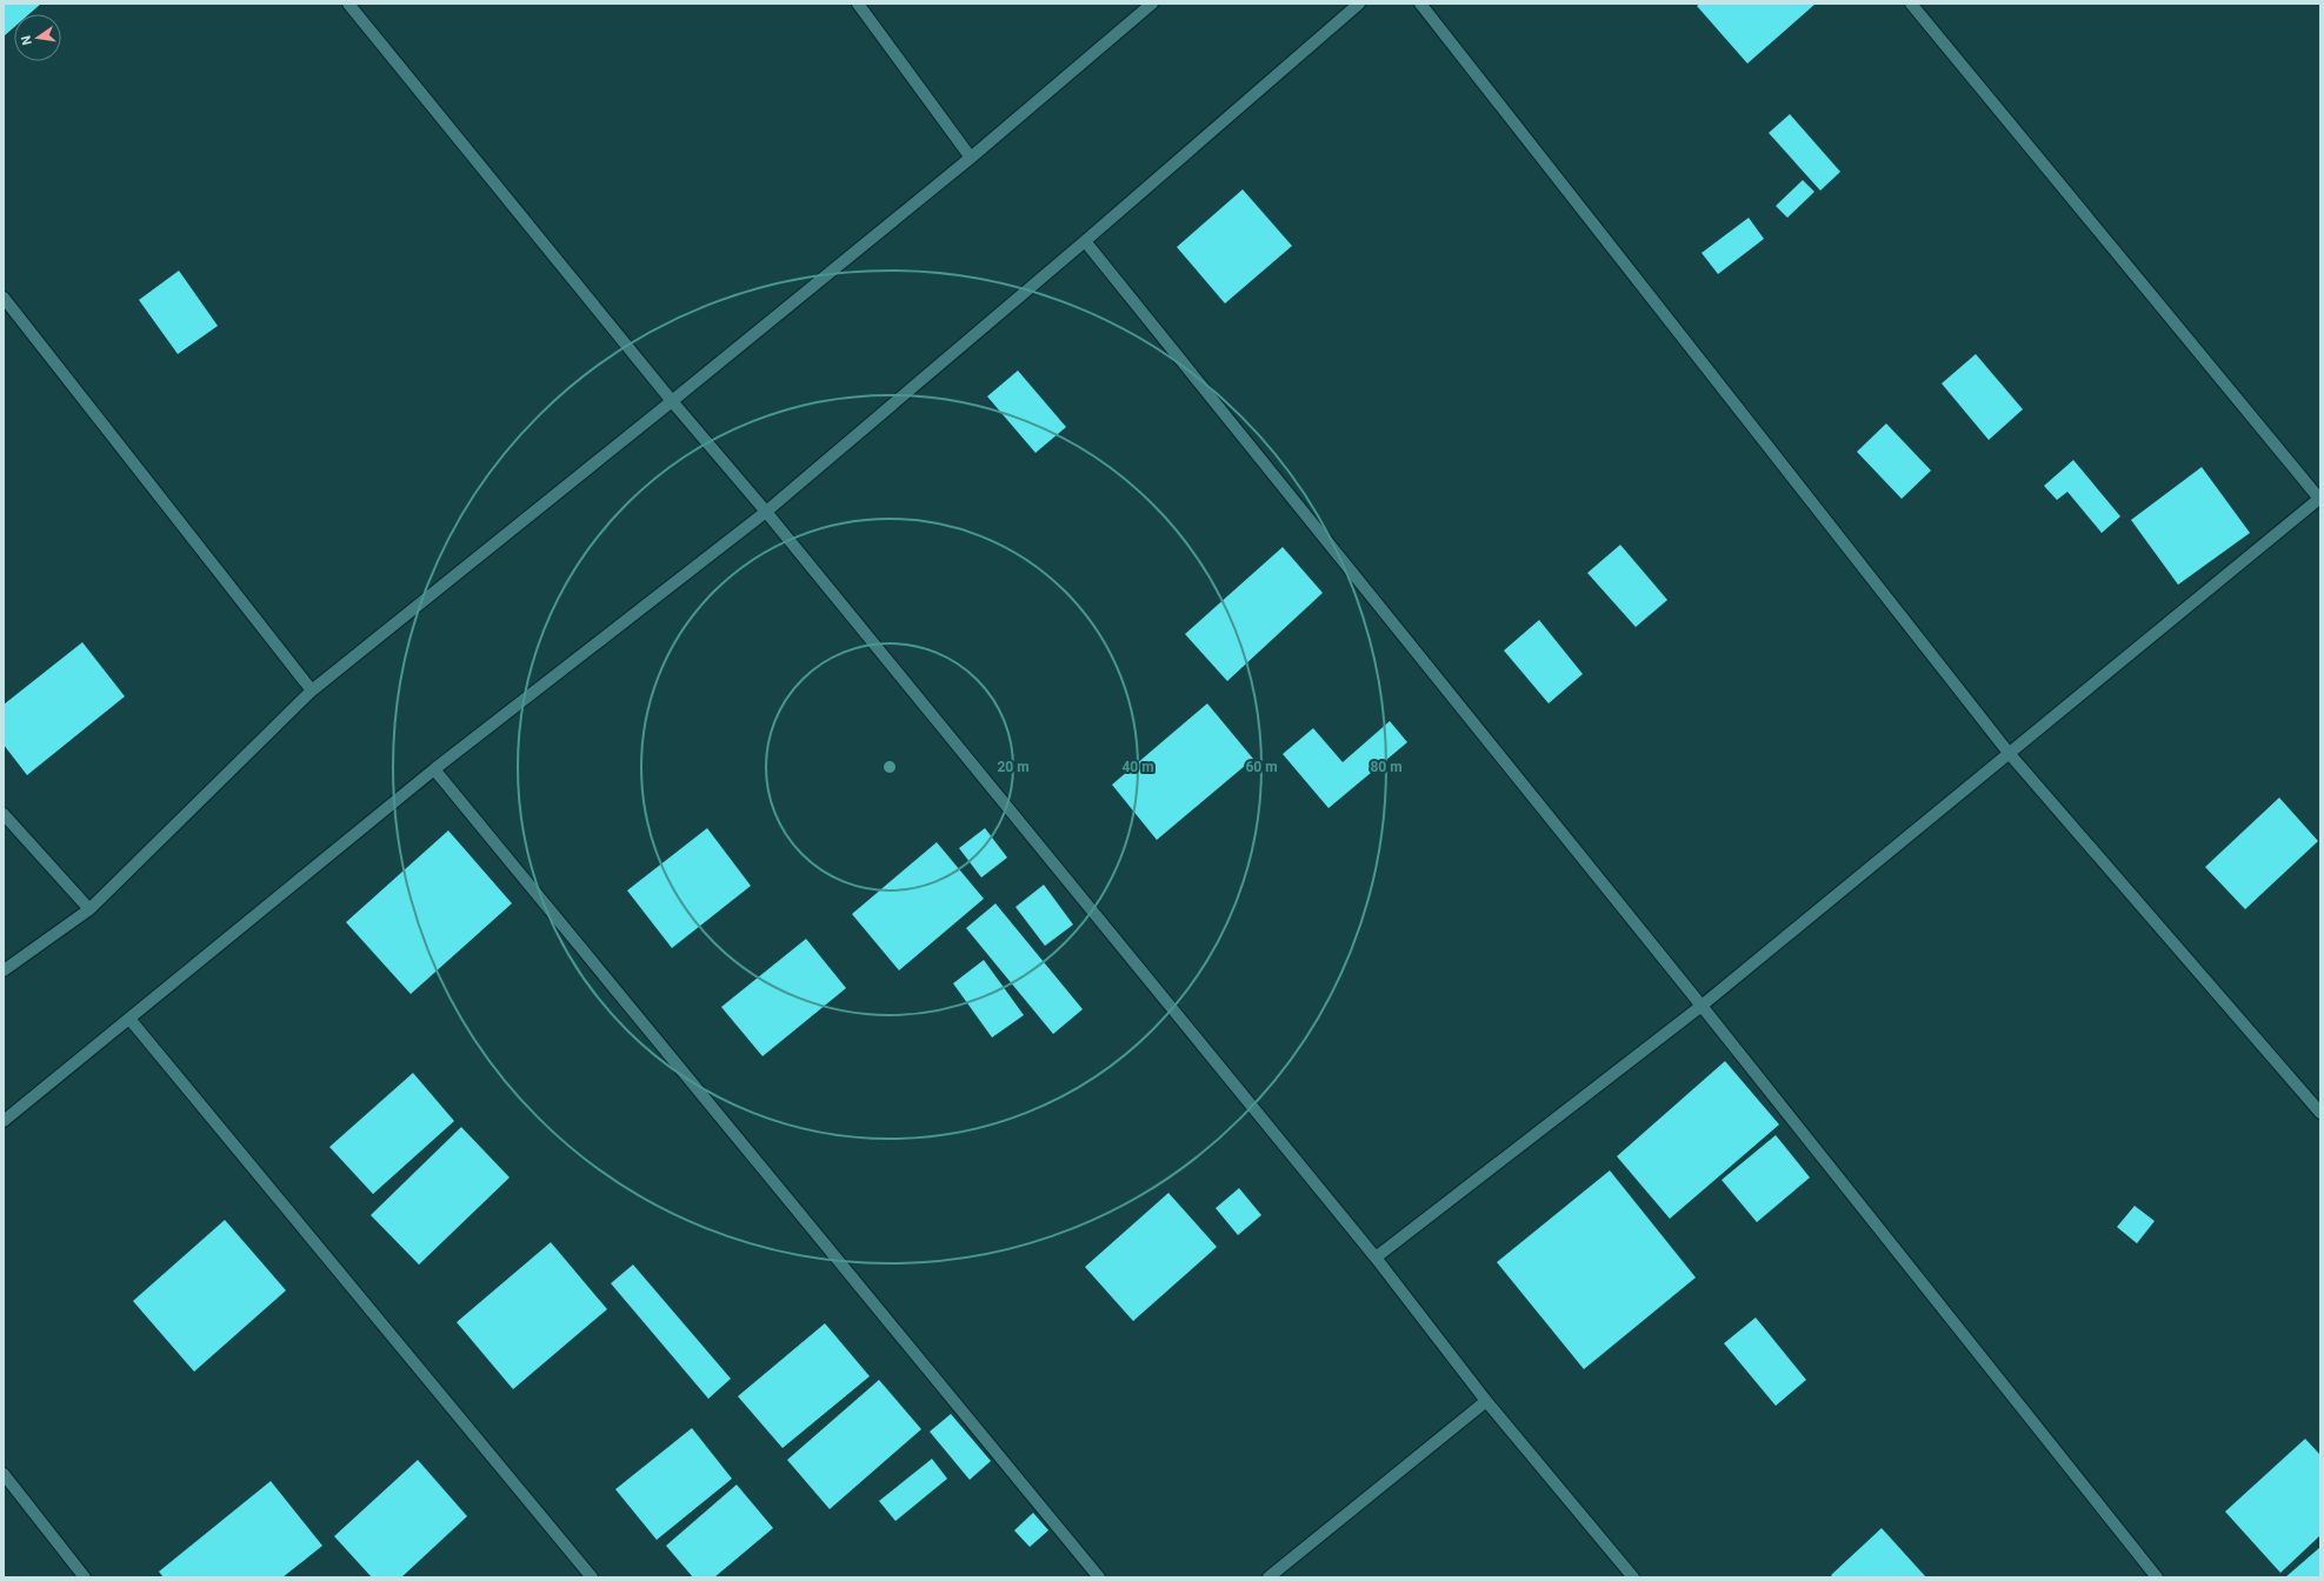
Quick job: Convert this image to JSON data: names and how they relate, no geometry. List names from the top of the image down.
{
  "north": "left",
  "rings": [
    "20 m",
    "40 m",
    "60 m",
    "80 m"
  ]
}
